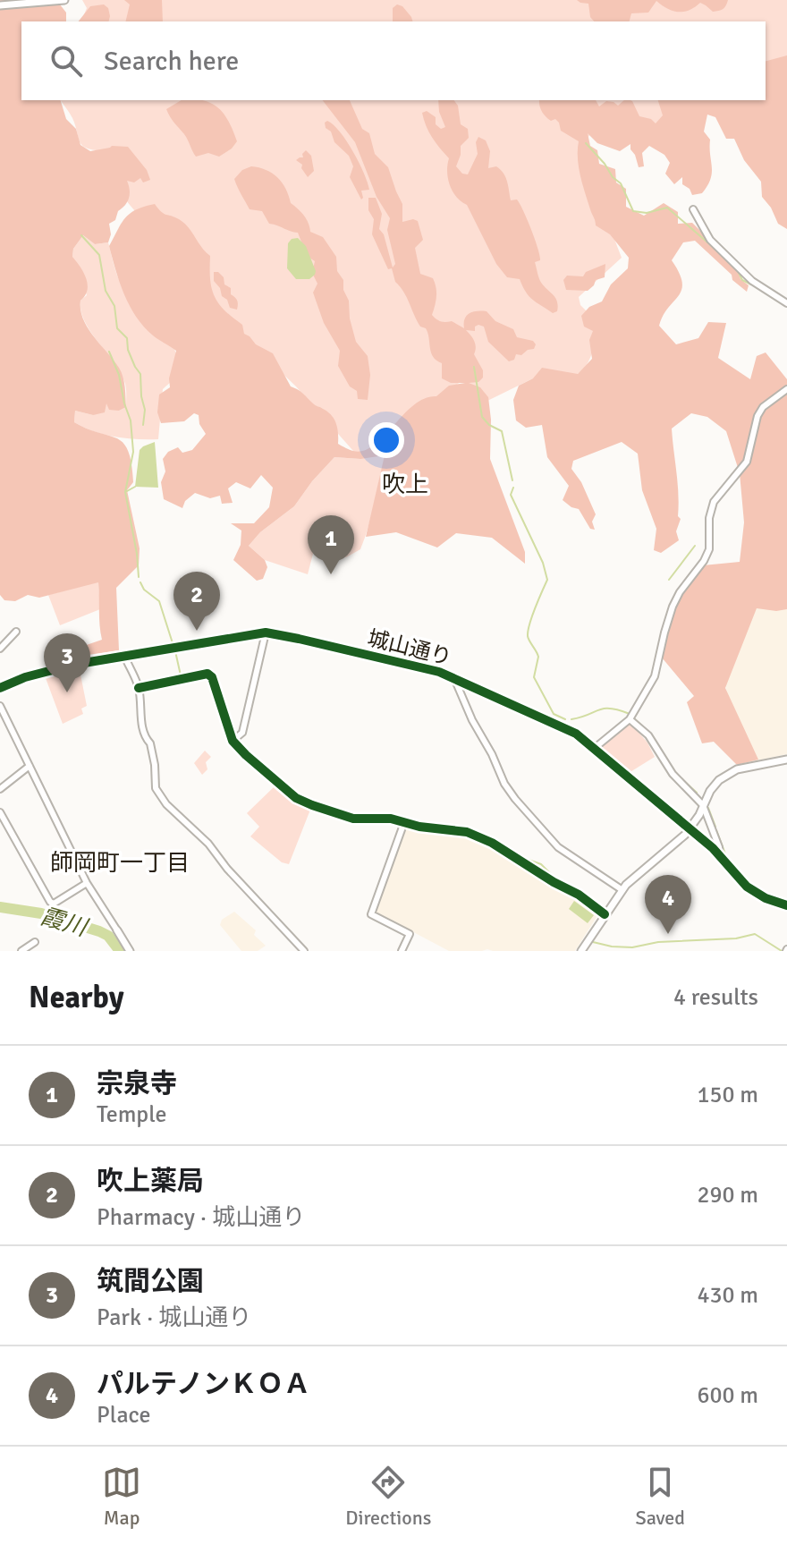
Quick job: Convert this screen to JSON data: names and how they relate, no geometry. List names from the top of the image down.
{
  "streets": {
    "street": ["城山通り"]
  },
  "districts": ["吹上", "師岡町一丁目"],
  "water": ["霞川"],
  "page": {
    "search": "Search here",
    "pins": [
      "1",
      "2",
      "3",
      "4"
    ],
    "heading": ["Nearby", "4 results"],
    "list": [
      {
        "mark": "1",
        "name": "宗泉寺",
        "note": "Temple",
        "value": "150 m"
      },
      {
        "mark": "2",
        "name": "吹上薬局",
        "note": "Pharmacy · 城山通り",
        "value": "290 m"
      },
      {
        "mark": "3",
        "name": "筑間公園",
        "note": "Park · 城山通り",
        "value": "430 m"
      },
      {
        "mark": "4",
        "name": "パルテノンＫＯＡ",
        "note": "Place",
        "value": "600 m"
      }
    ],
    "nav": ["Map", "Directions", "Saved"]
  }
}
